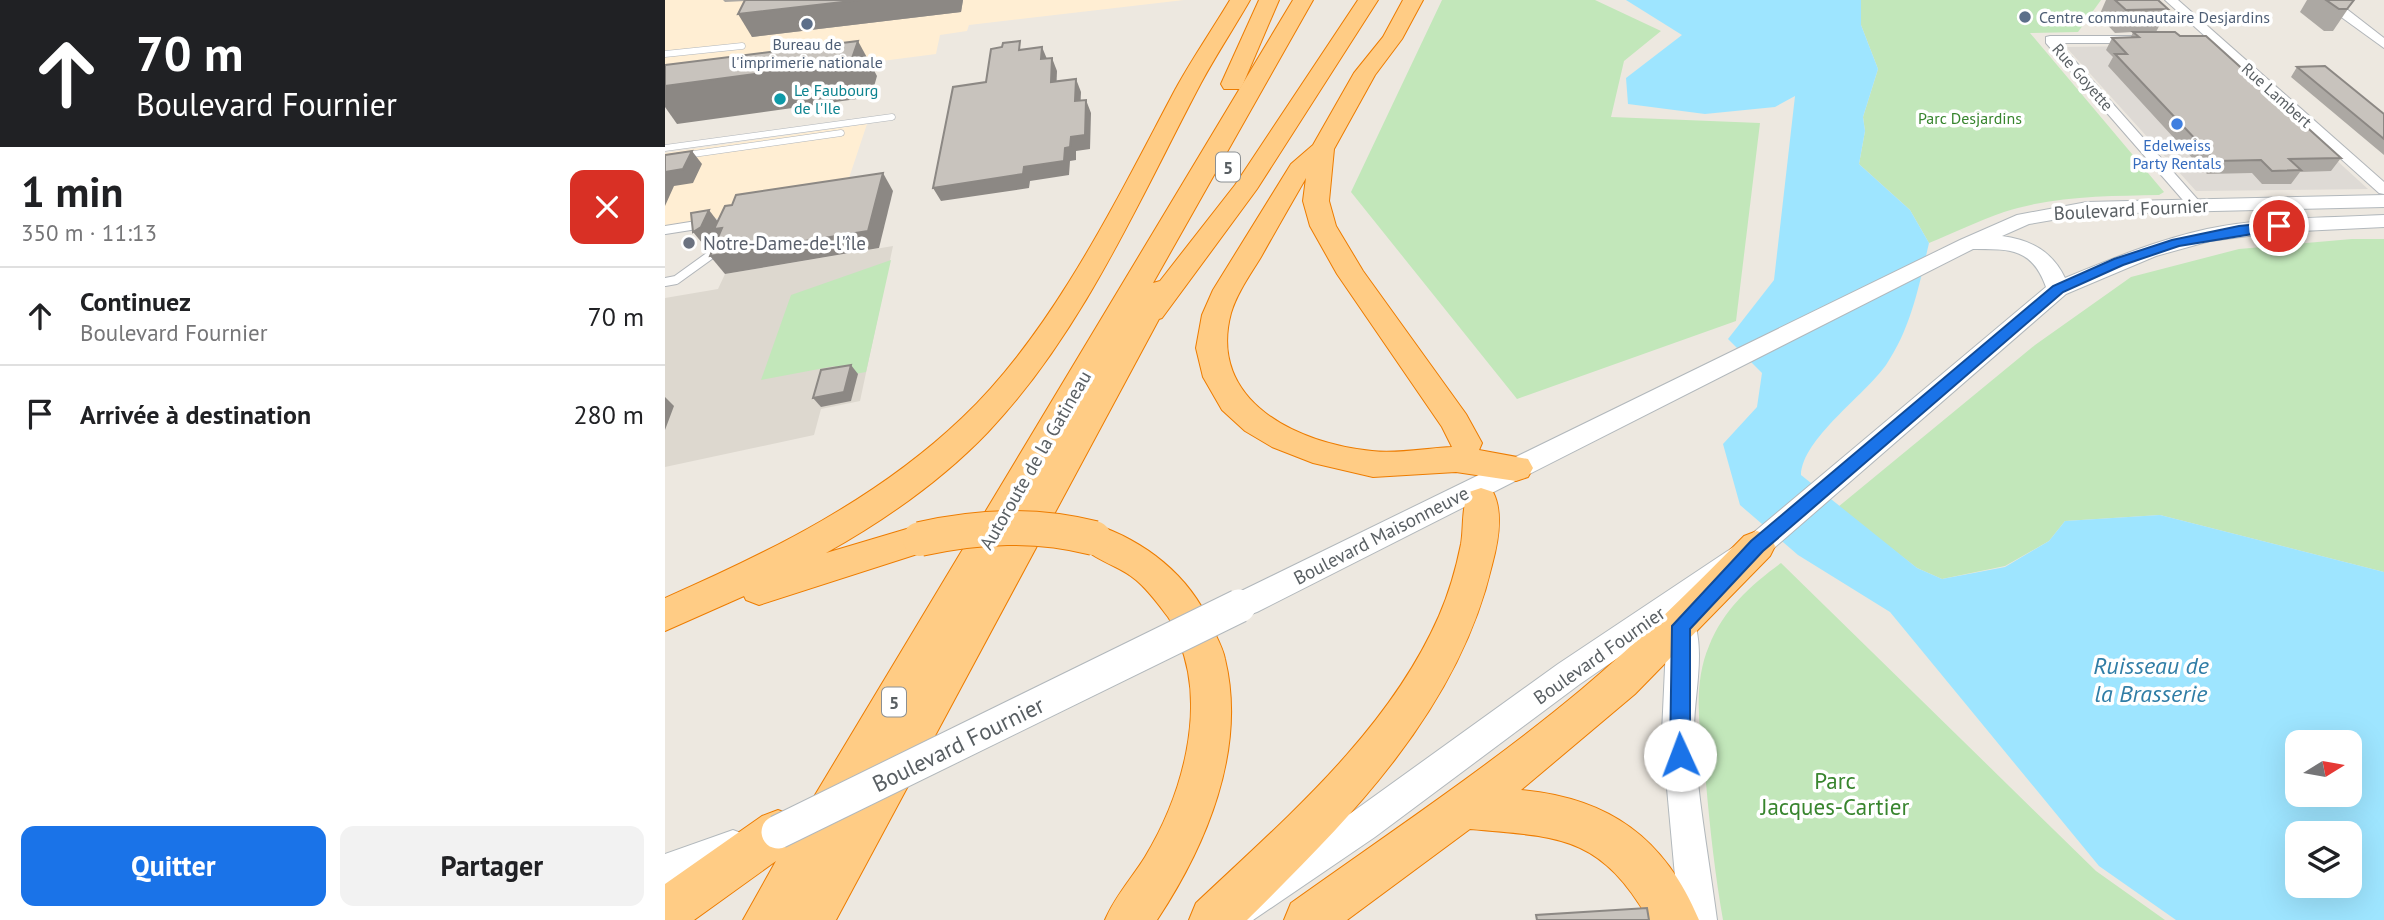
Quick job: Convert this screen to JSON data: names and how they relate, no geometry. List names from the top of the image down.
{
  "streets": {
    "highway": ["5", "Autoroute de la Gatineau"],
    "main road": ["Boulevard Fournier", "Boulevard Maisonneuve"],
    "street": ["Rue Goyette", "Rue Lambert"]
  },
  "crossings": [
    ["Rue Goyette", "Boulevard Fournier"],
    ["Boulevard Fournier", "Boulevard Maisonneuve"]
  ],
  "water": ["Ruisseau de la Brasserie"],
  "parks": ["Parc Desjardins", "Parc Jacques-Cartier"],
  "places": [
    "Centre communautaire Desjardins",
    "Bureau de l'imprimerie nationale",
    "Le Faubourg de l'Ile",
    "Edelweiss Party Rentals",
    "Notre-Dame-de-l'île"
  ],
  "north": "right",
  "page": {
    "turn": ["70 m", "Boulevard Fournier"],
    "heading": ["1 min", "350 m · 11:13"],
    "list": [
      {
        "name": "Continuez",
        "note": "Boulevard Fournier",
        "value": "70 m"
      },
      {
        "name": "Arrivée à destination",
        "value": "280 m"
      }
    ],
    "buttons": ["Quitter", "Partager"]
  }
}
